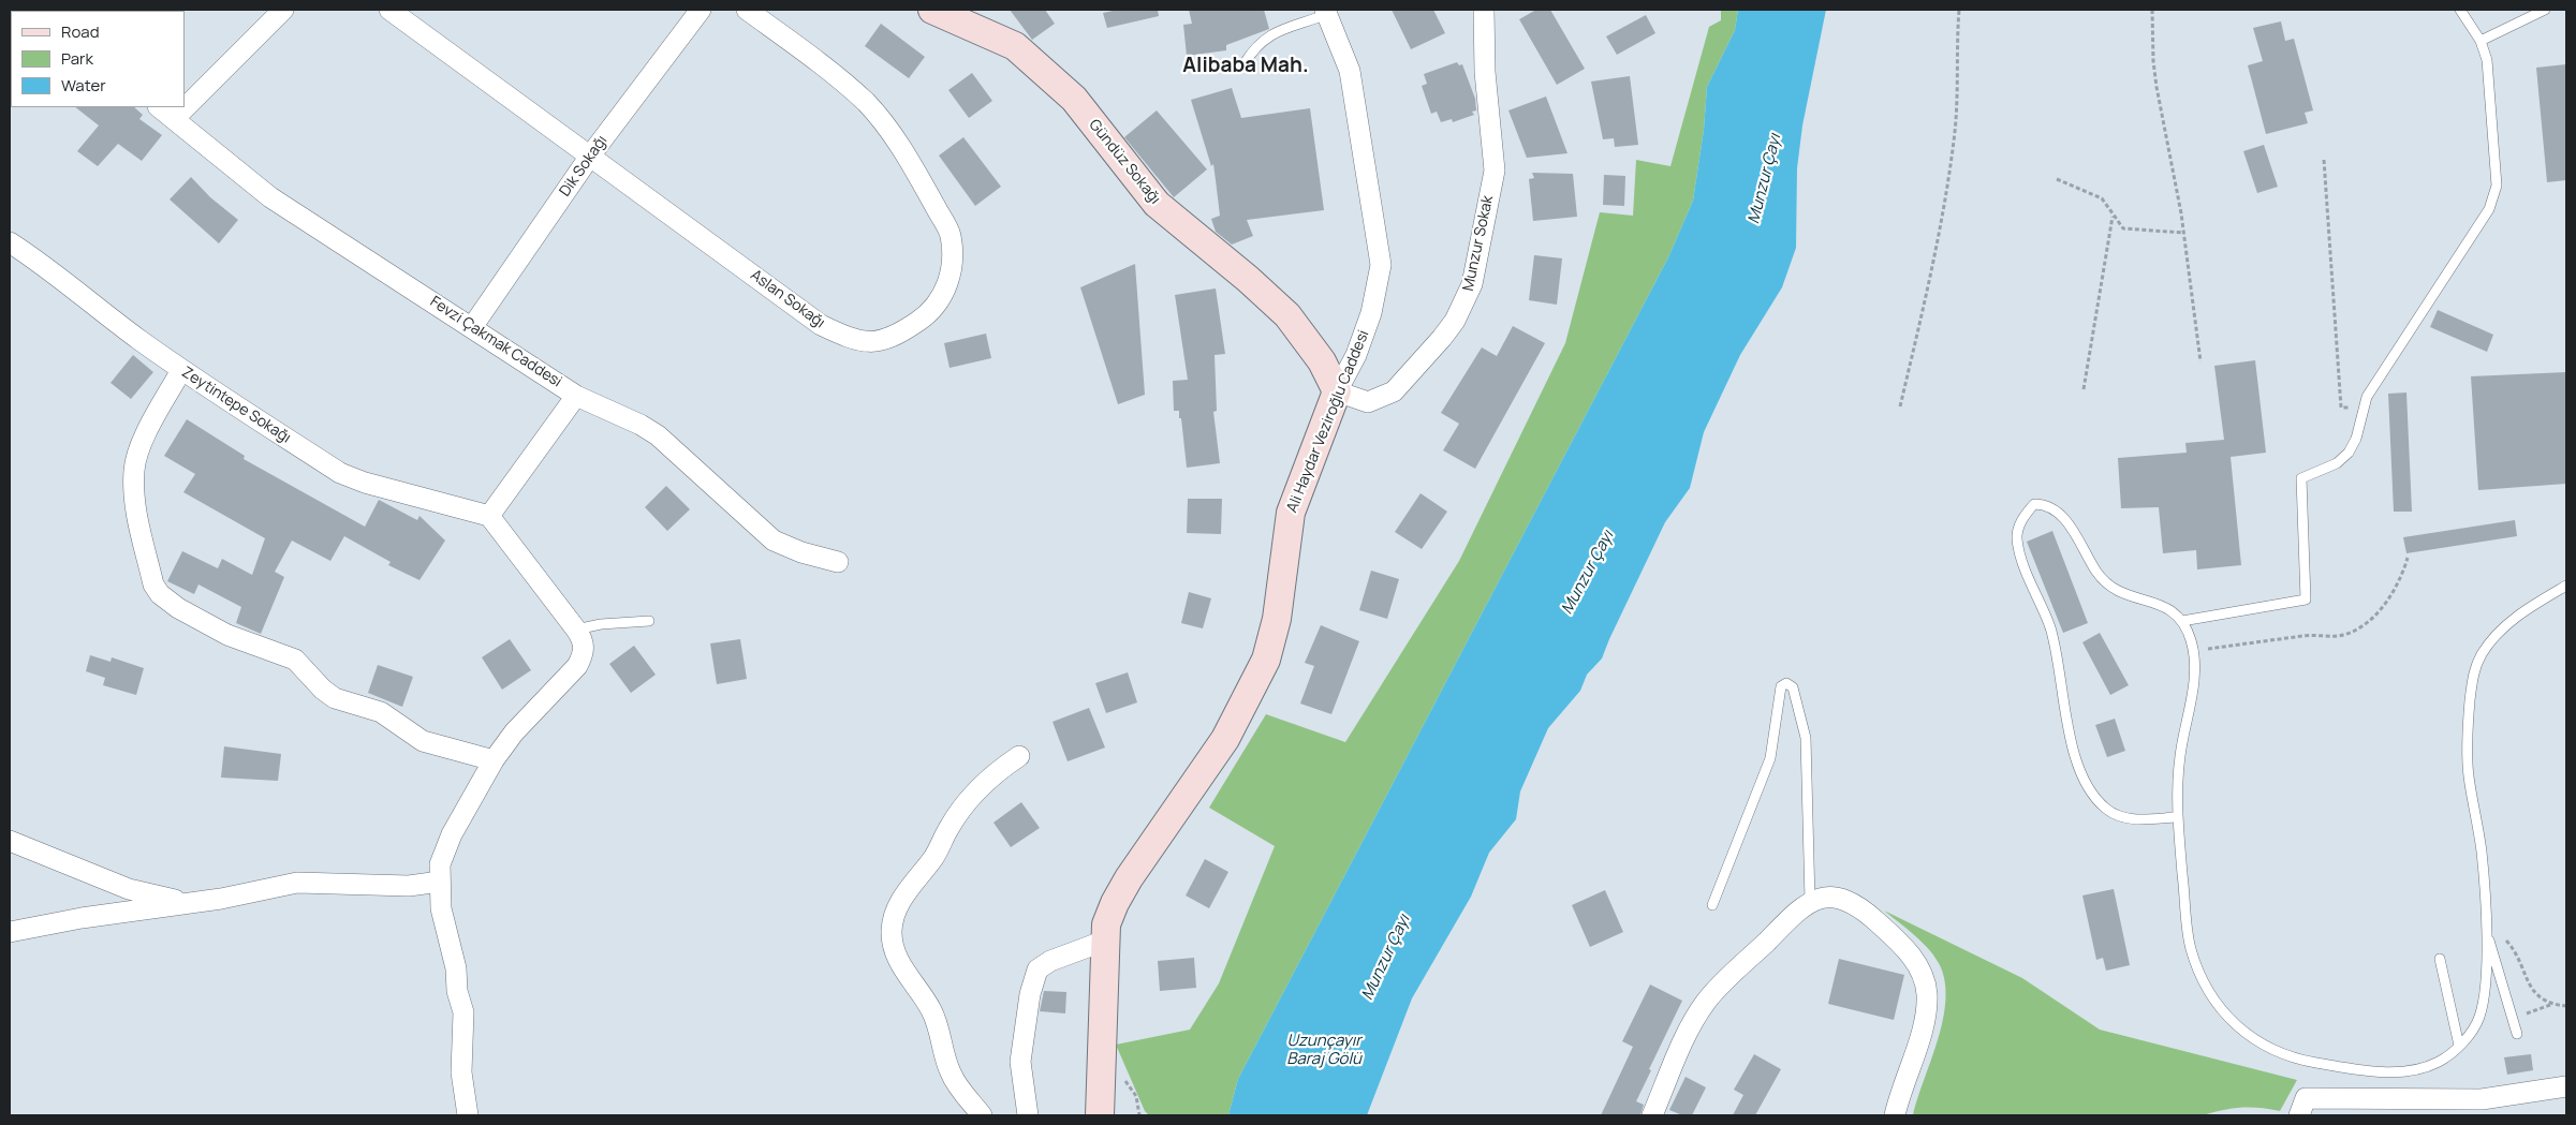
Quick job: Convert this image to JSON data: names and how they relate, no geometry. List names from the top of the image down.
{
  "streets": {
    "main road": ["Gündüz Sokağı", "Ali Haydar Veziroğlu Caddesi"],
    "street": [
      "Dik Sokağı",
      "Munzur Sokak",
      "Aslan Sokağı",
      "Fevzi Çakmak Caddesi",
      "Zeytintepe Sokağı"
    ]
  },
  "crossings": [
    ["Gündüz Sokağı", "Munzur Sokak"],
    ["Gündüz Sokağı", "Ali Haydar Veziroğlu Caddesi"],
    ["Dik Sokağı", "Aslan Sokağı"],
    ["Dik Sokağı", "Fevzi Çakmak Caddesi"],
    ["Munzur Sokak", "Ali Haydar Veziroğlu Caddesi"]
  ],
  "districts": ["Alibaba Mah."],
  "water": ["Munzur Çayı", "Uzunçayır Baraj Gölü"],
  "legend": ["Road", "Park", "Water"]
}
